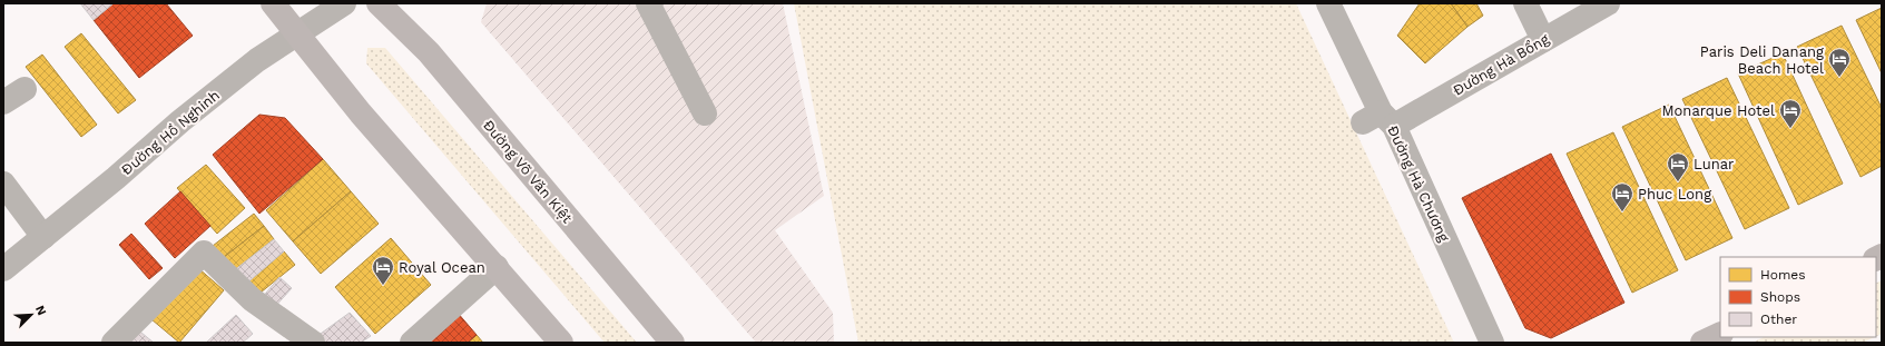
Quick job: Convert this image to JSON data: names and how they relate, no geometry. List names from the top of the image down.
{
  "streets": {
    "main road": ["Đường Võ Văn Kiệt"],
    "street": ["Đường Hà Bổng", "Đường Hồ Nghinh", "Đường Hà Chương"]
  },
  "crossings": [
    ["Đường Hà Bổng", "Đường Hà Chương"]
  ],
  "places": {
    "hotel": [
      "Paris Deli Danang Beach Hotel",
      "Monarque Hotel",
      "Lunar",
      "Phuc Long",
      "Royal Ocean"
    ]
  },
  "legend": ["Homes", "Shops", "Other"],
  "north": "top right"
}
